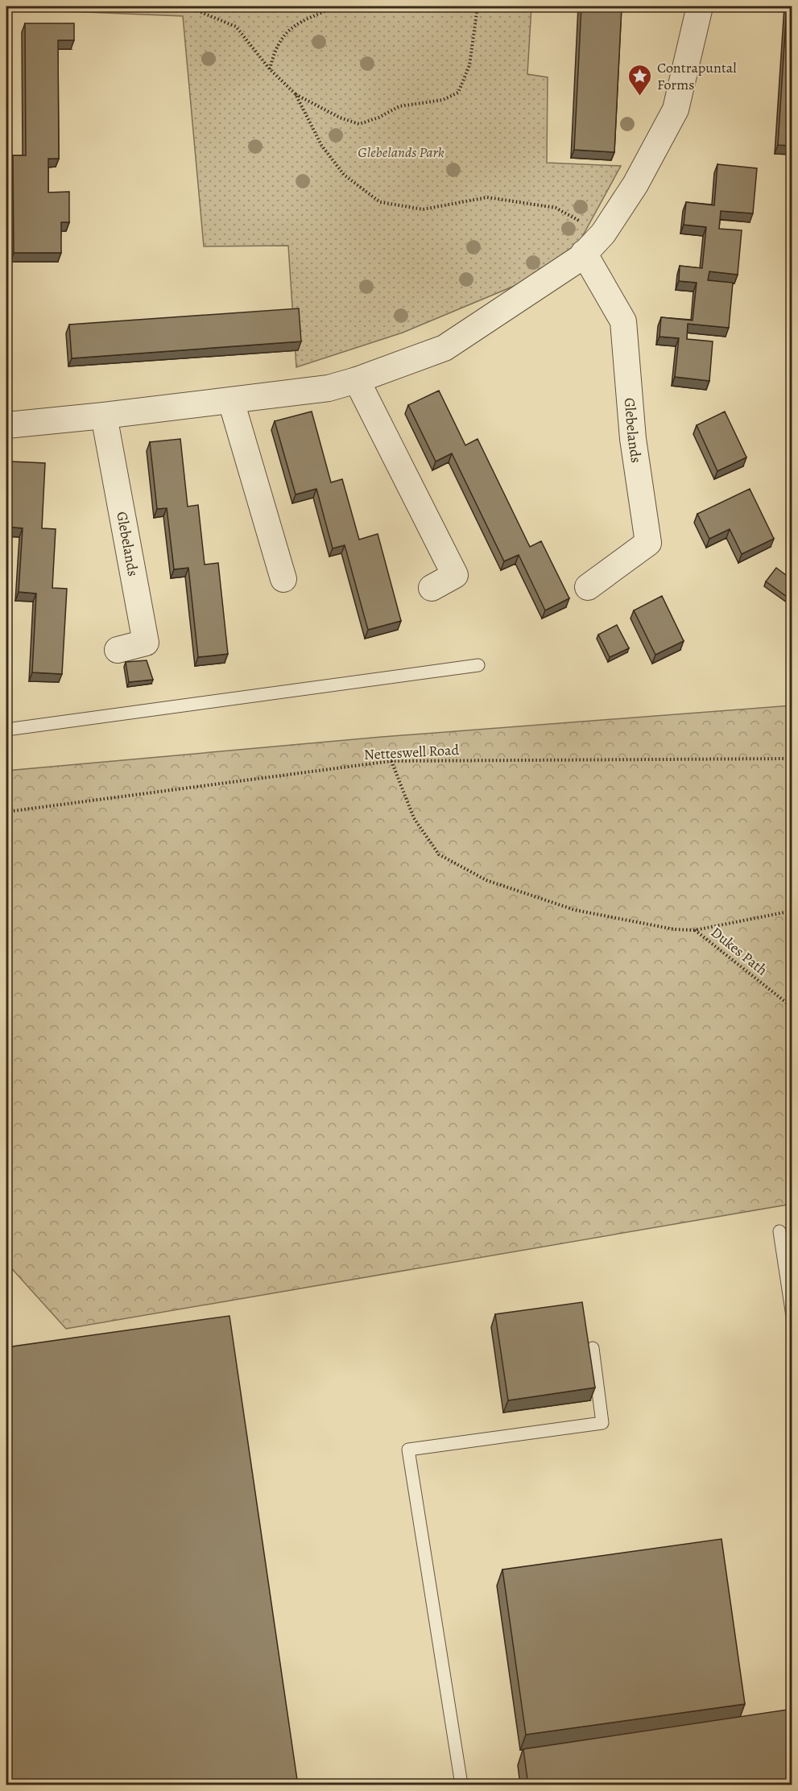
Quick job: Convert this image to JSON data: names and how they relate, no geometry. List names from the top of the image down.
{
  "streets": {
    "street": ["Glebelands"],
    "path": ["Netteswell Road", "Dukes Path"]
  },
  "parks": ["Glebelands Park"],
  "places": {
    "place": ["Contrapuntal Forms"]
  }
}
